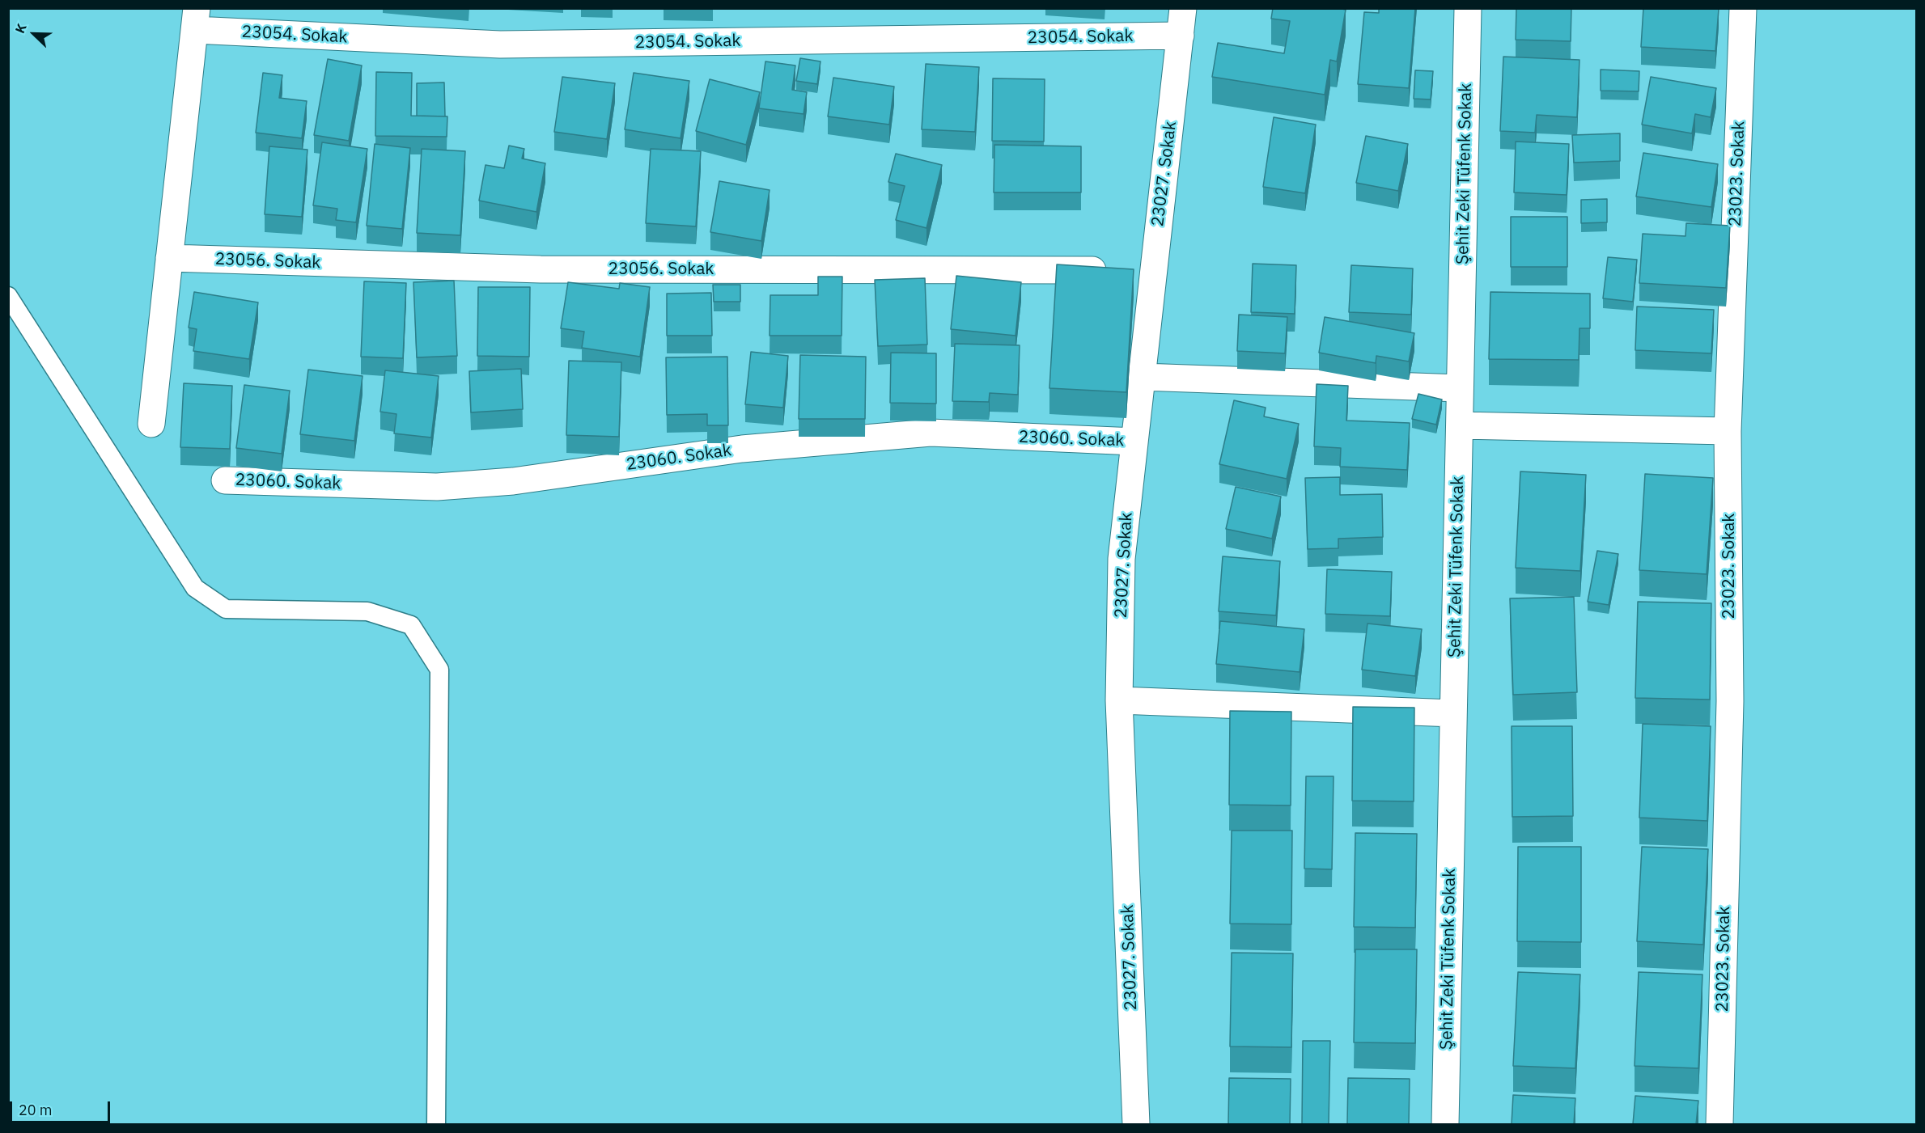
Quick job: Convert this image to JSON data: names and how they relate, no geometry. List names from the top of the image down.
{
  "streets": {
    "street": [
      "23054. Sokak",
      "23027. Sokak",
      "Şehit Zeki Tüfenk Sokak",
      "23023. Sokak",
      "23056. Sokak",
      "23060. Sokak"
    ]
  },
  "crossings": [
    ["23054. Sokak", "23027. Sokak"],
    ["23027. Sokak", "23056. Sokak"],
    ["23027. Sokak", "23060. Sokak"]
  ],
  "scale_bar": "20 m",
  "north": "top left"
}
